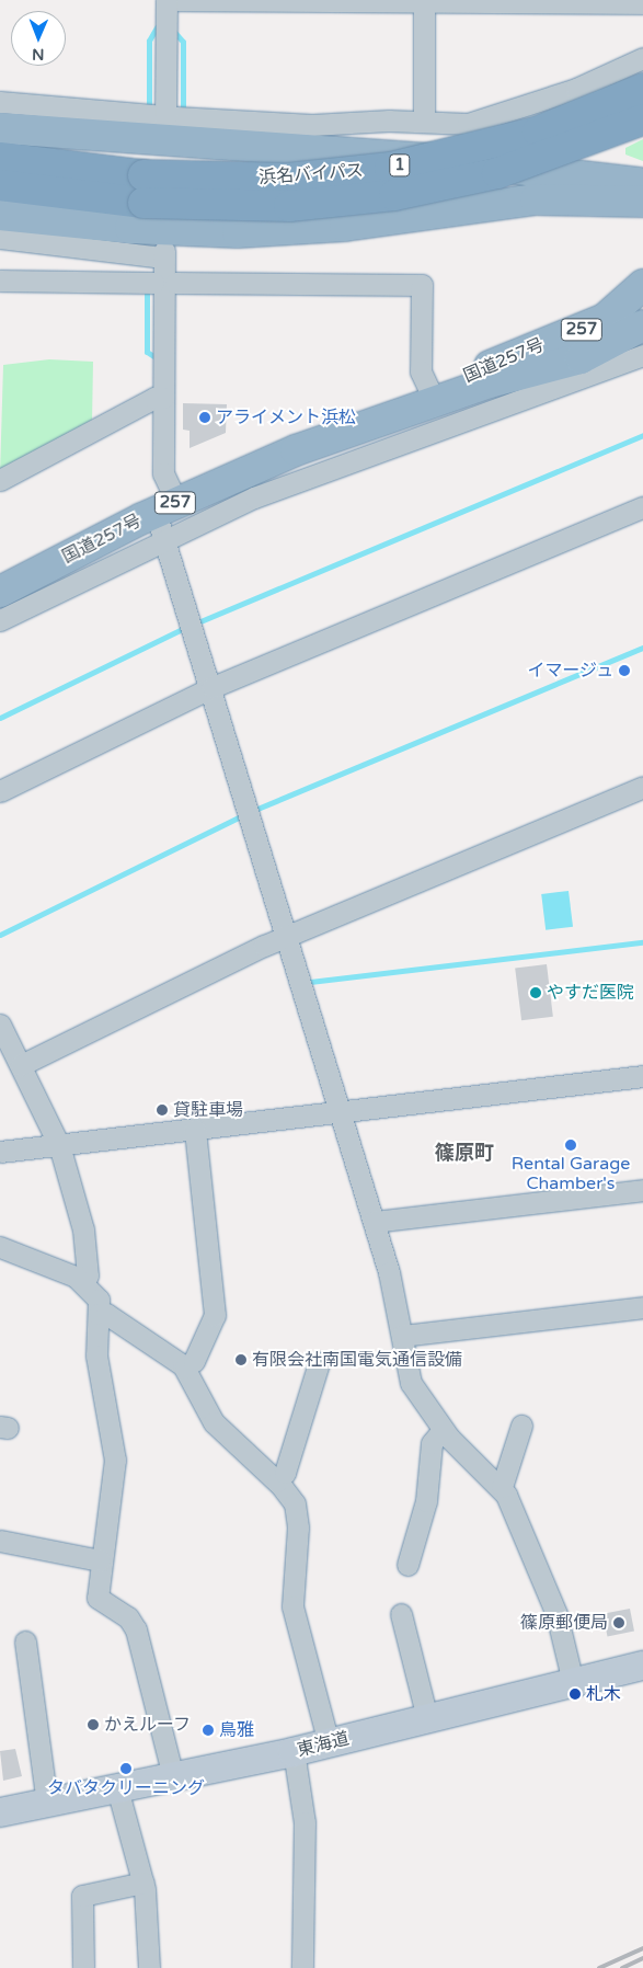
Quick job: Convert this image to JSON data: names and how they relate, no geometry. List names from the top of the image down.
{
  "streets": {
    "highway": [
      "1",
      "浜名バイパス",
      "257",
      "国道257号"
    ],
    "main road": ["東海道"]
  },
  "crossings": [
    ["257", "国道257号"]
  ],
  "districts": ["篠原町"],
  "places": [
    "アライメント浜松",
    "イマージュ",
    "やすだ医院",
    "貸駐車場",
    "Rental Garage Chamber's",
    "有限会社南国電気通信設備",
    "篠原郵便局",
    "札木",
    "かえルーフ",
    "鳥雅",
    "タバタクリーニング"
  ],
  "north": "bottom"
}
